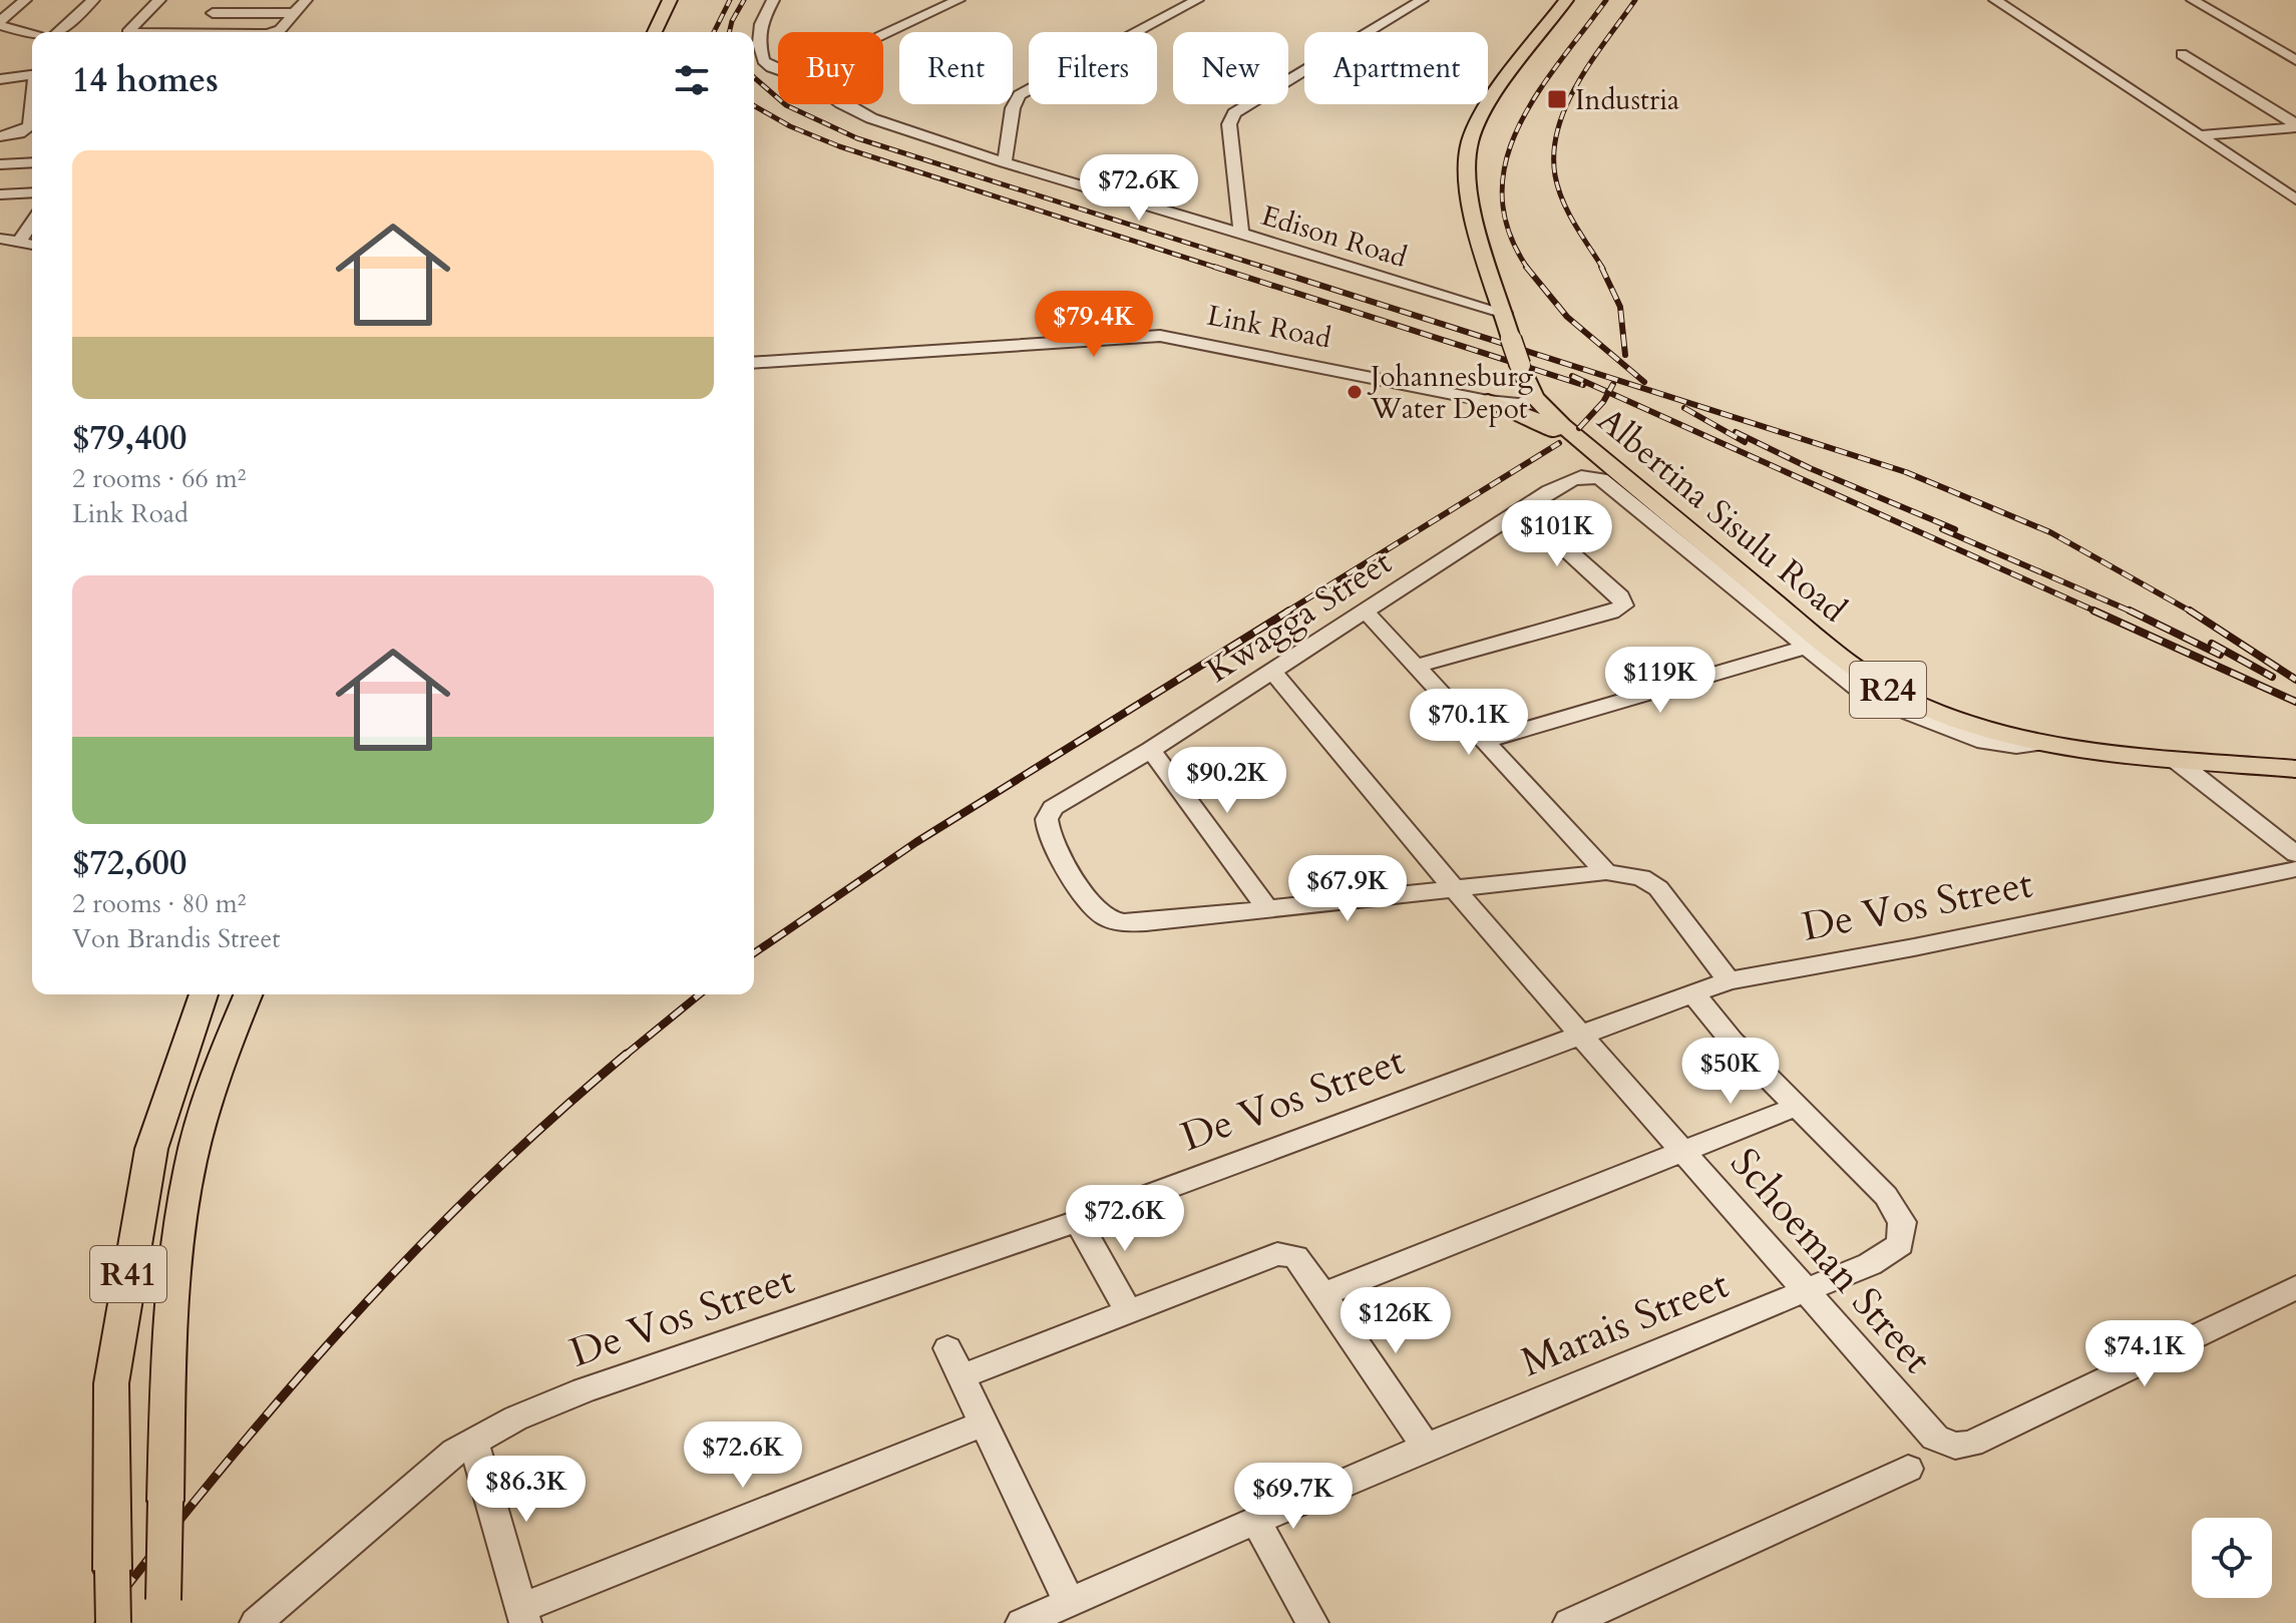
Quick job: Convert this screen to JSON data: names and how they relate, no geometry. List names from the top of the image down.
{
  "streets": {
    "main road": ["Albertina Sisulu Road", "R24", "R41"],
    "street": [
      "Edison Road",
      "Link Road",
      "Kwagga Street",
      "De Vos Street",
      "Schoeman Street",
      "Marais Street"
    ]
  },
  "crossings": [
    ["Edison Road", "Albertina Sisulu Road"],
    ["Albertina Sisulu Road", "Kwagga Street"],
    ["Kwagga Street", "Schoeman Street"],
    ["De Vos Street", "Schoeman Street"],
    ["Schoeman Street", "Marais Street"]
  ],
  "places": {
    "transit": ["Industria"],
    "other": ["Johannesburg Water Depot"]
  },
  "page": {
    "chip": [
      "Buy",
      "Rent",
      "Filters",
      "New",
      "Apartment"
    ],
    "heading": "14 homes",
    "list": [
      {
        "name": "$79,400",
        "note": "2 rooms · 66 m² · Link Road"
      },
      {
        "name": "$72,600",
        "note": "2 rooms · 80 m² · Von Brandis Street"
      }
    ],
    "price": [
      "$72.6K",
      "$79.4K",
      "$101K",
      "$119K",
      "$70.1K",
      "$90.2K",
      "$67.9K",
      "$50K",
      "$72.6K",
      "$126K",
      "$74.1K",
      "$72.6K",
      "$86.3K",
      "$69.7K"
    ]
  }
}
